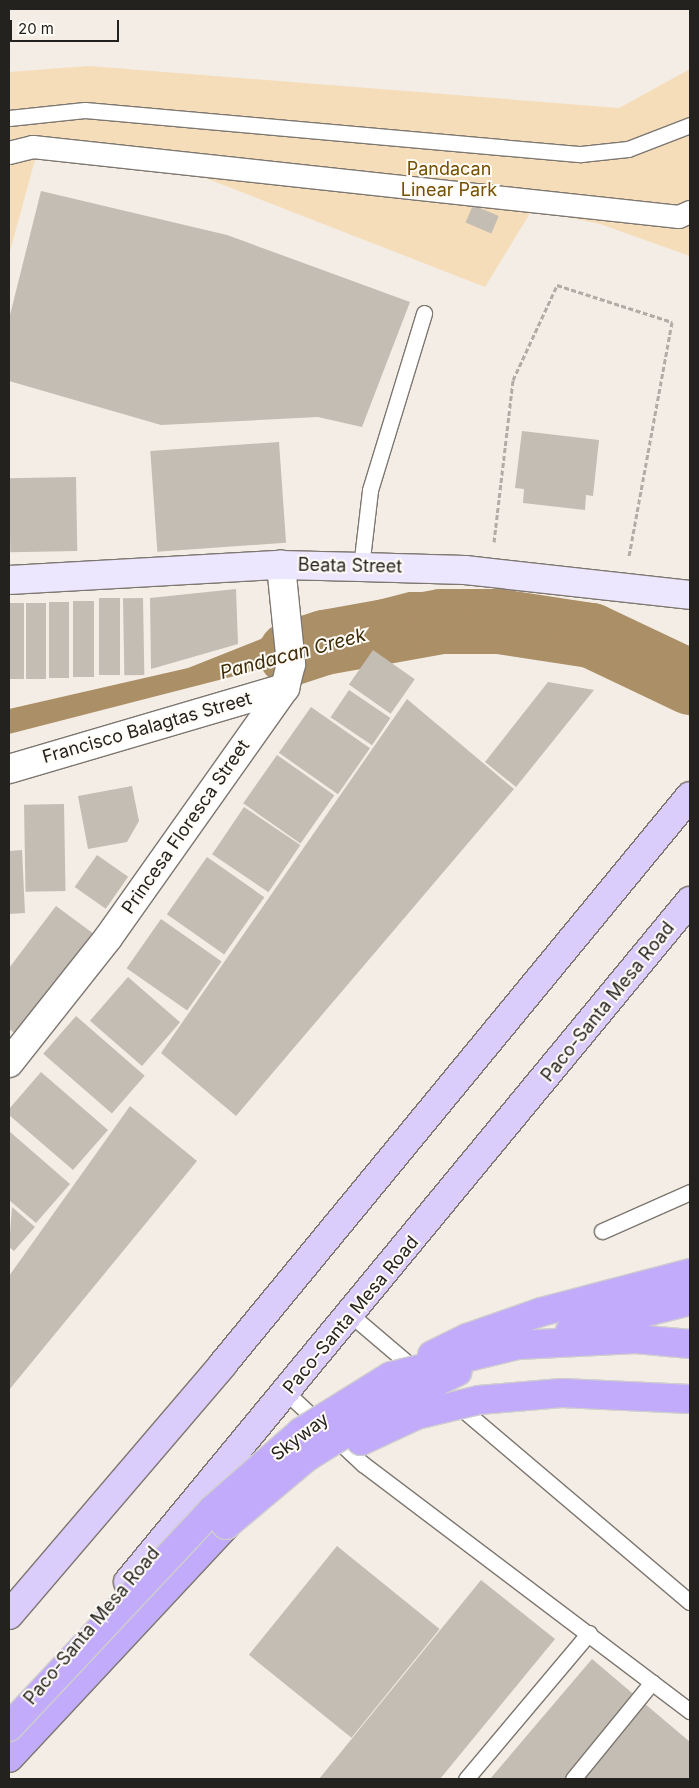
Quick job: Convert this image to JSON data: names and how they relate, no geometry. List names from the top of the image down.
{
  "streets": {
    "highway": ["Skyway"],
    "main road": ["Beata Street", "Paco-Santa Mesa Road"],
    "street": ["Francisco Balagtas Street", "Princesa Floresca Street"]
  },
  "crossings": [
    ["Francisco Balagtas Street", "Princesa Floresca Street"],
    ["Paco-Santa Mesa Road", "Skyway"]
  ],
  "water": ["Pandacan Creek"],
  "parks": ["Pandacan Linear Park"],
  "scale_bar": "20 m"
}
